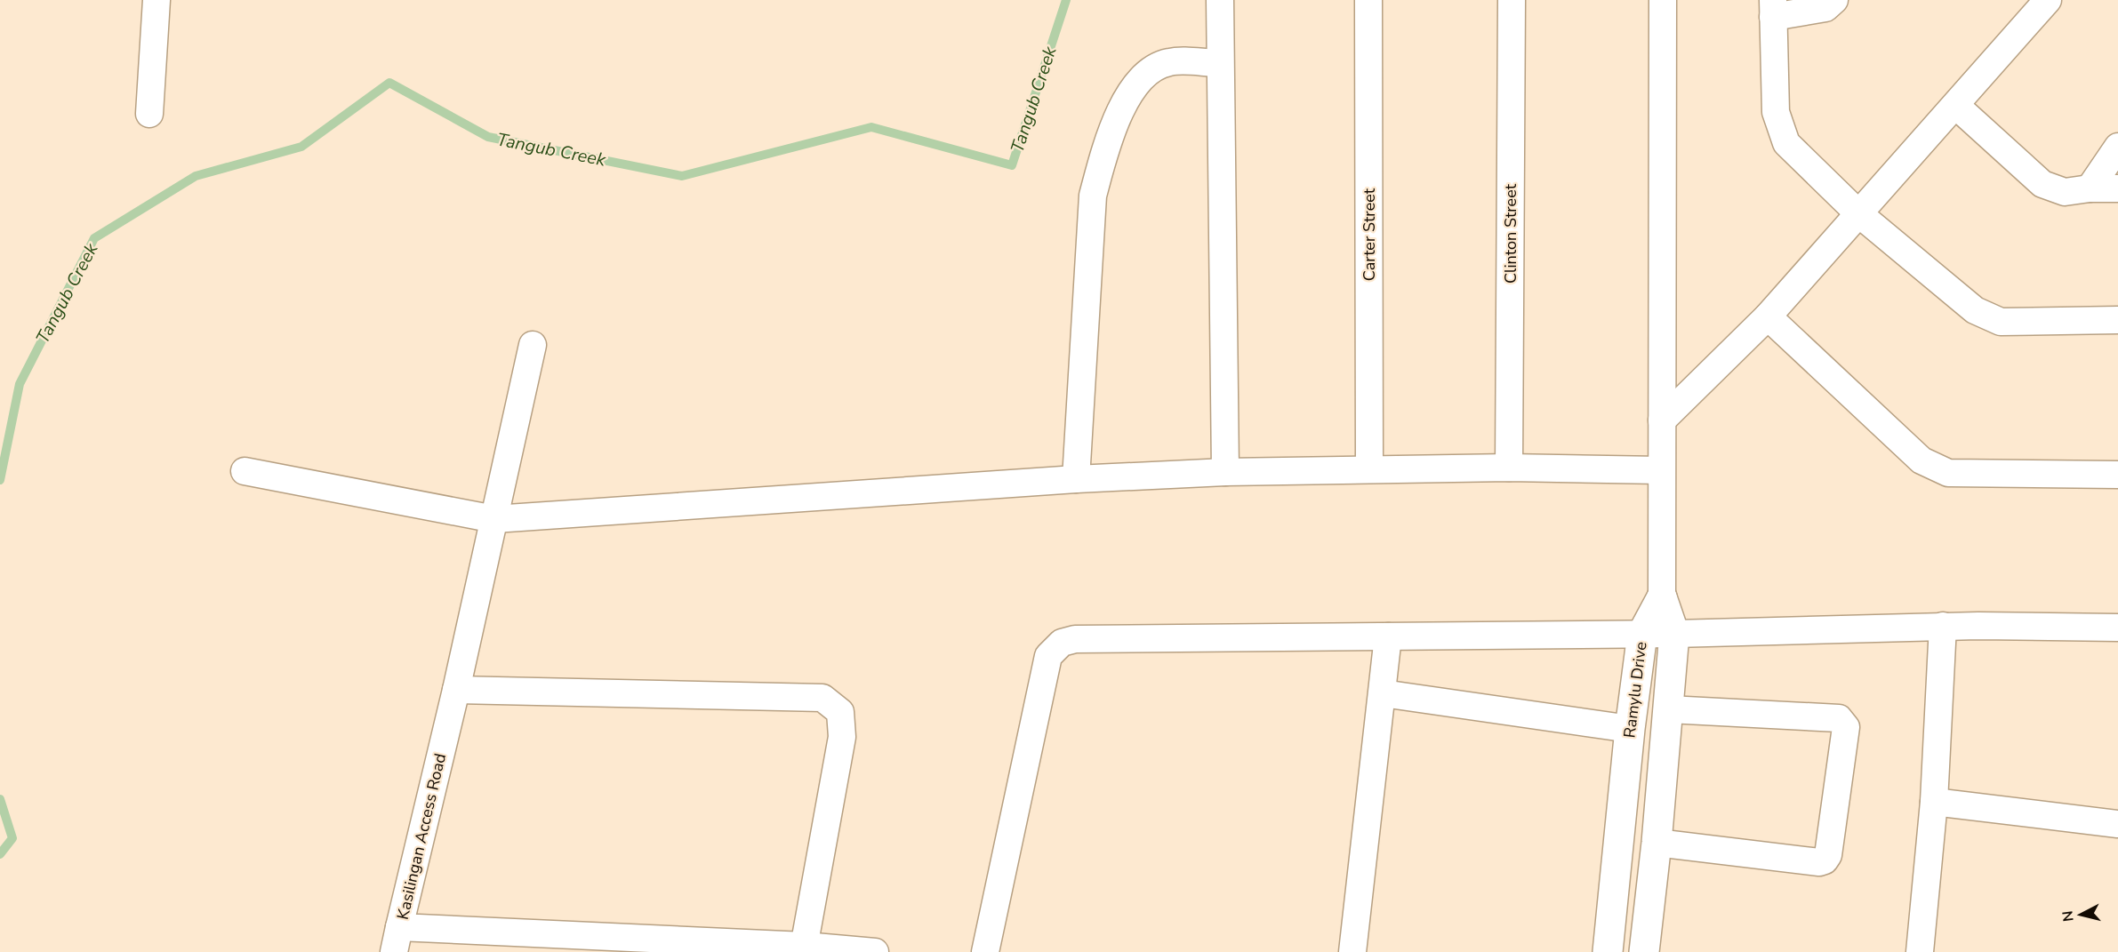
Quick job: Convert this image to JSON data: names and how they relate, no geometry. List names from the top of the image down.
{
  "streets": {
    "street": [
      "Clinton Street",
      "Carter Street",
      "Ramylu Drive",
      "Kasilingan Access Road"
    ]
  },
  "water": ["Tangub Creek"],
  "north": "left"
}
